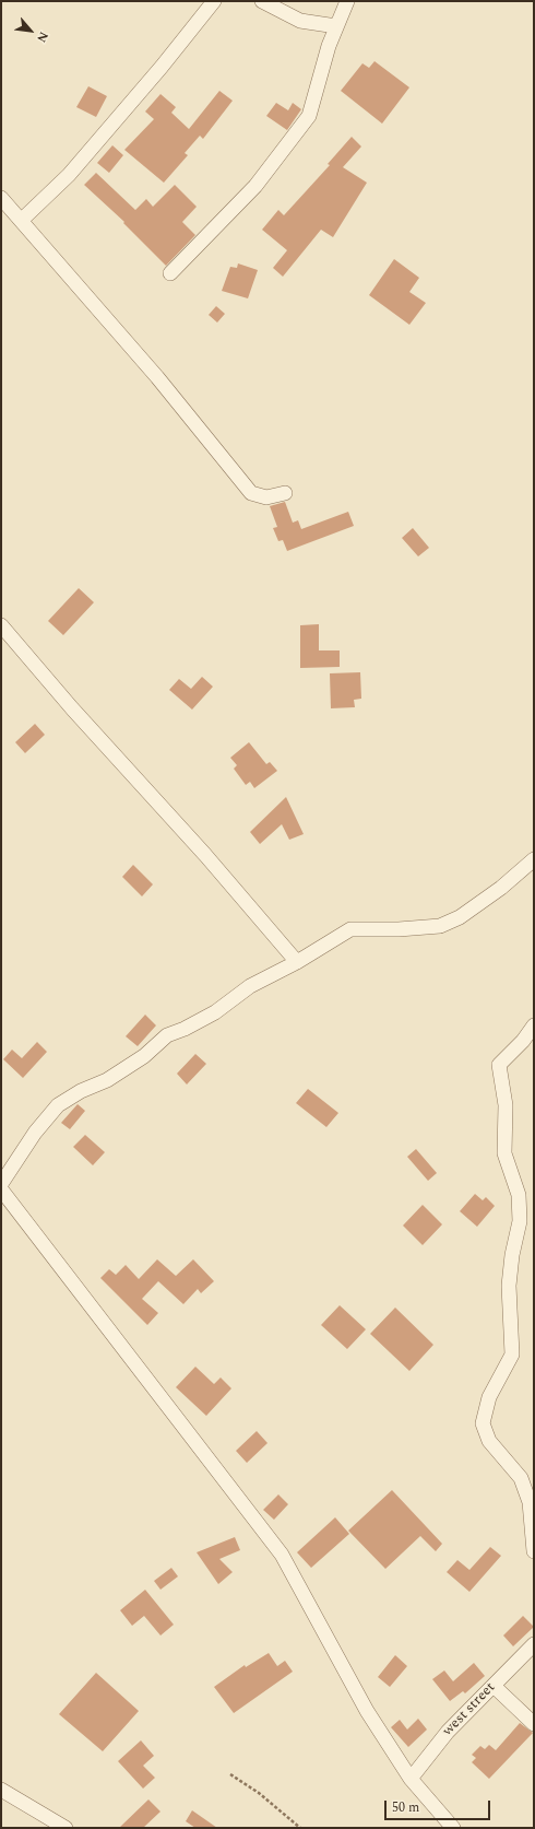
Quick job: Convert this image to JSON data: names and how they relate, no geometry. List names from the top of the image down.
{
  "streets": {
    "street": ["west street"]
  },
  "scale_bar": "50 m",
  "north": "bottom right"
}
